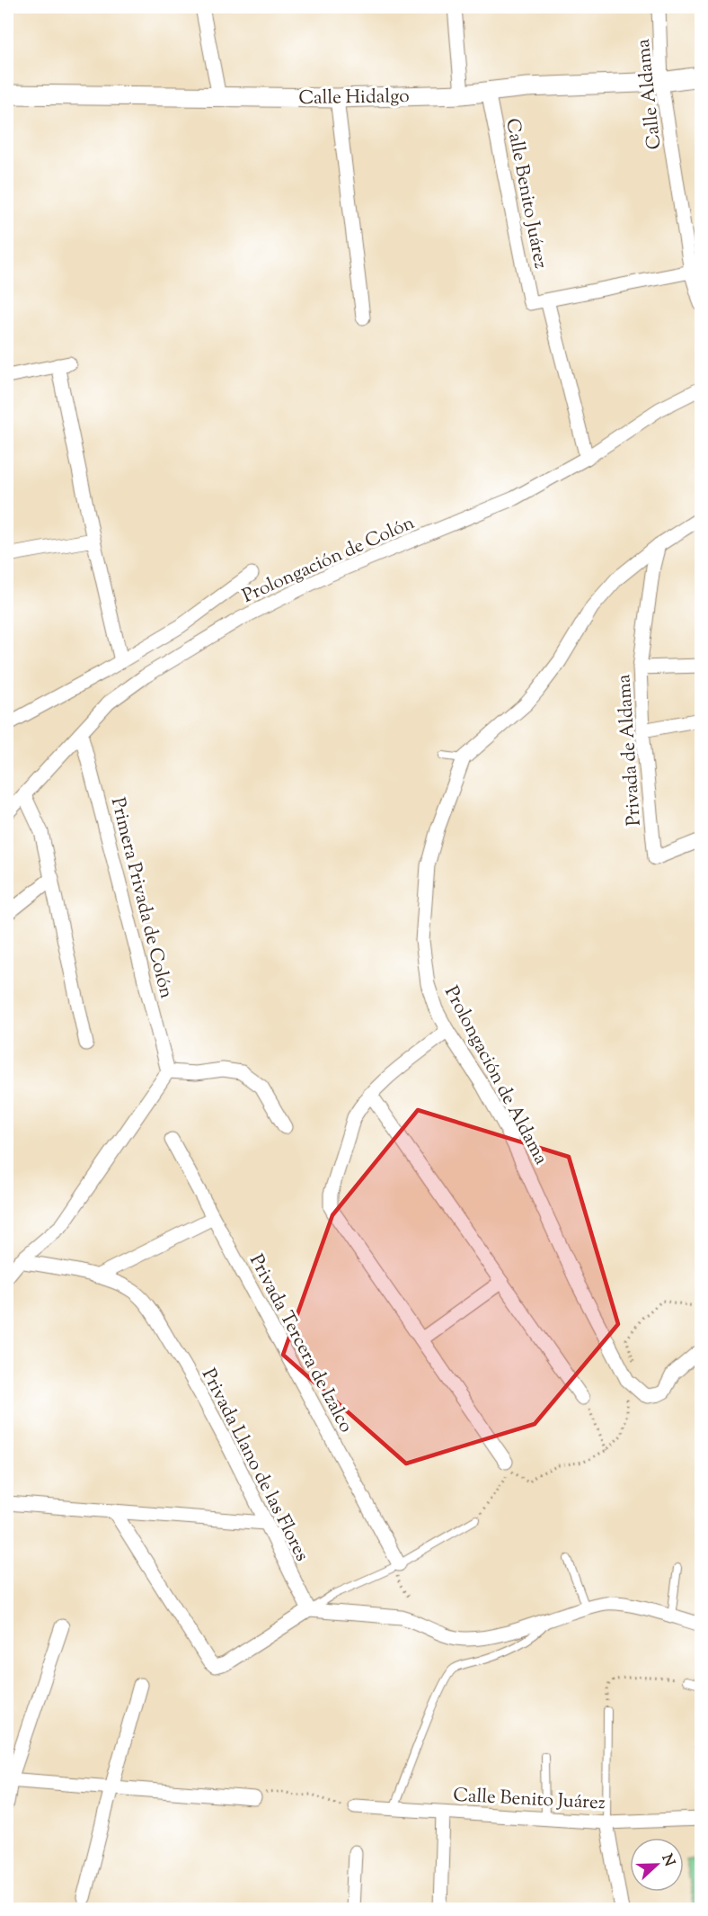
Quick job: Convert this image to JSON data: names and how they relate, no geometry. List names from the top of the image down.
{
  "streets": {
    "street": [
      "Calle Aldama",
      "Calle Hidalgo",
      "Calle Benito Juárez",
      "Prolongación de Colón",
      "Privada de Aldama",
      "Primera Privada de Colón",
      "Prolongación de Aldama",
      "Privada Tercera de Izalco",
      "Privada Llano de las Flores"
    ]
  },
  "crossings": [
    ["Calle Aldama", "Calle Hidalgo"],
    ["Calle Hidalgo", "Calle Benito Juárez"],
    ["Prolongación de Colón", "Primera Privada de Colón"],
    ["Privada de Aldama", "Prolongación de Aldama"]
  ],
  "north": "right"
}
